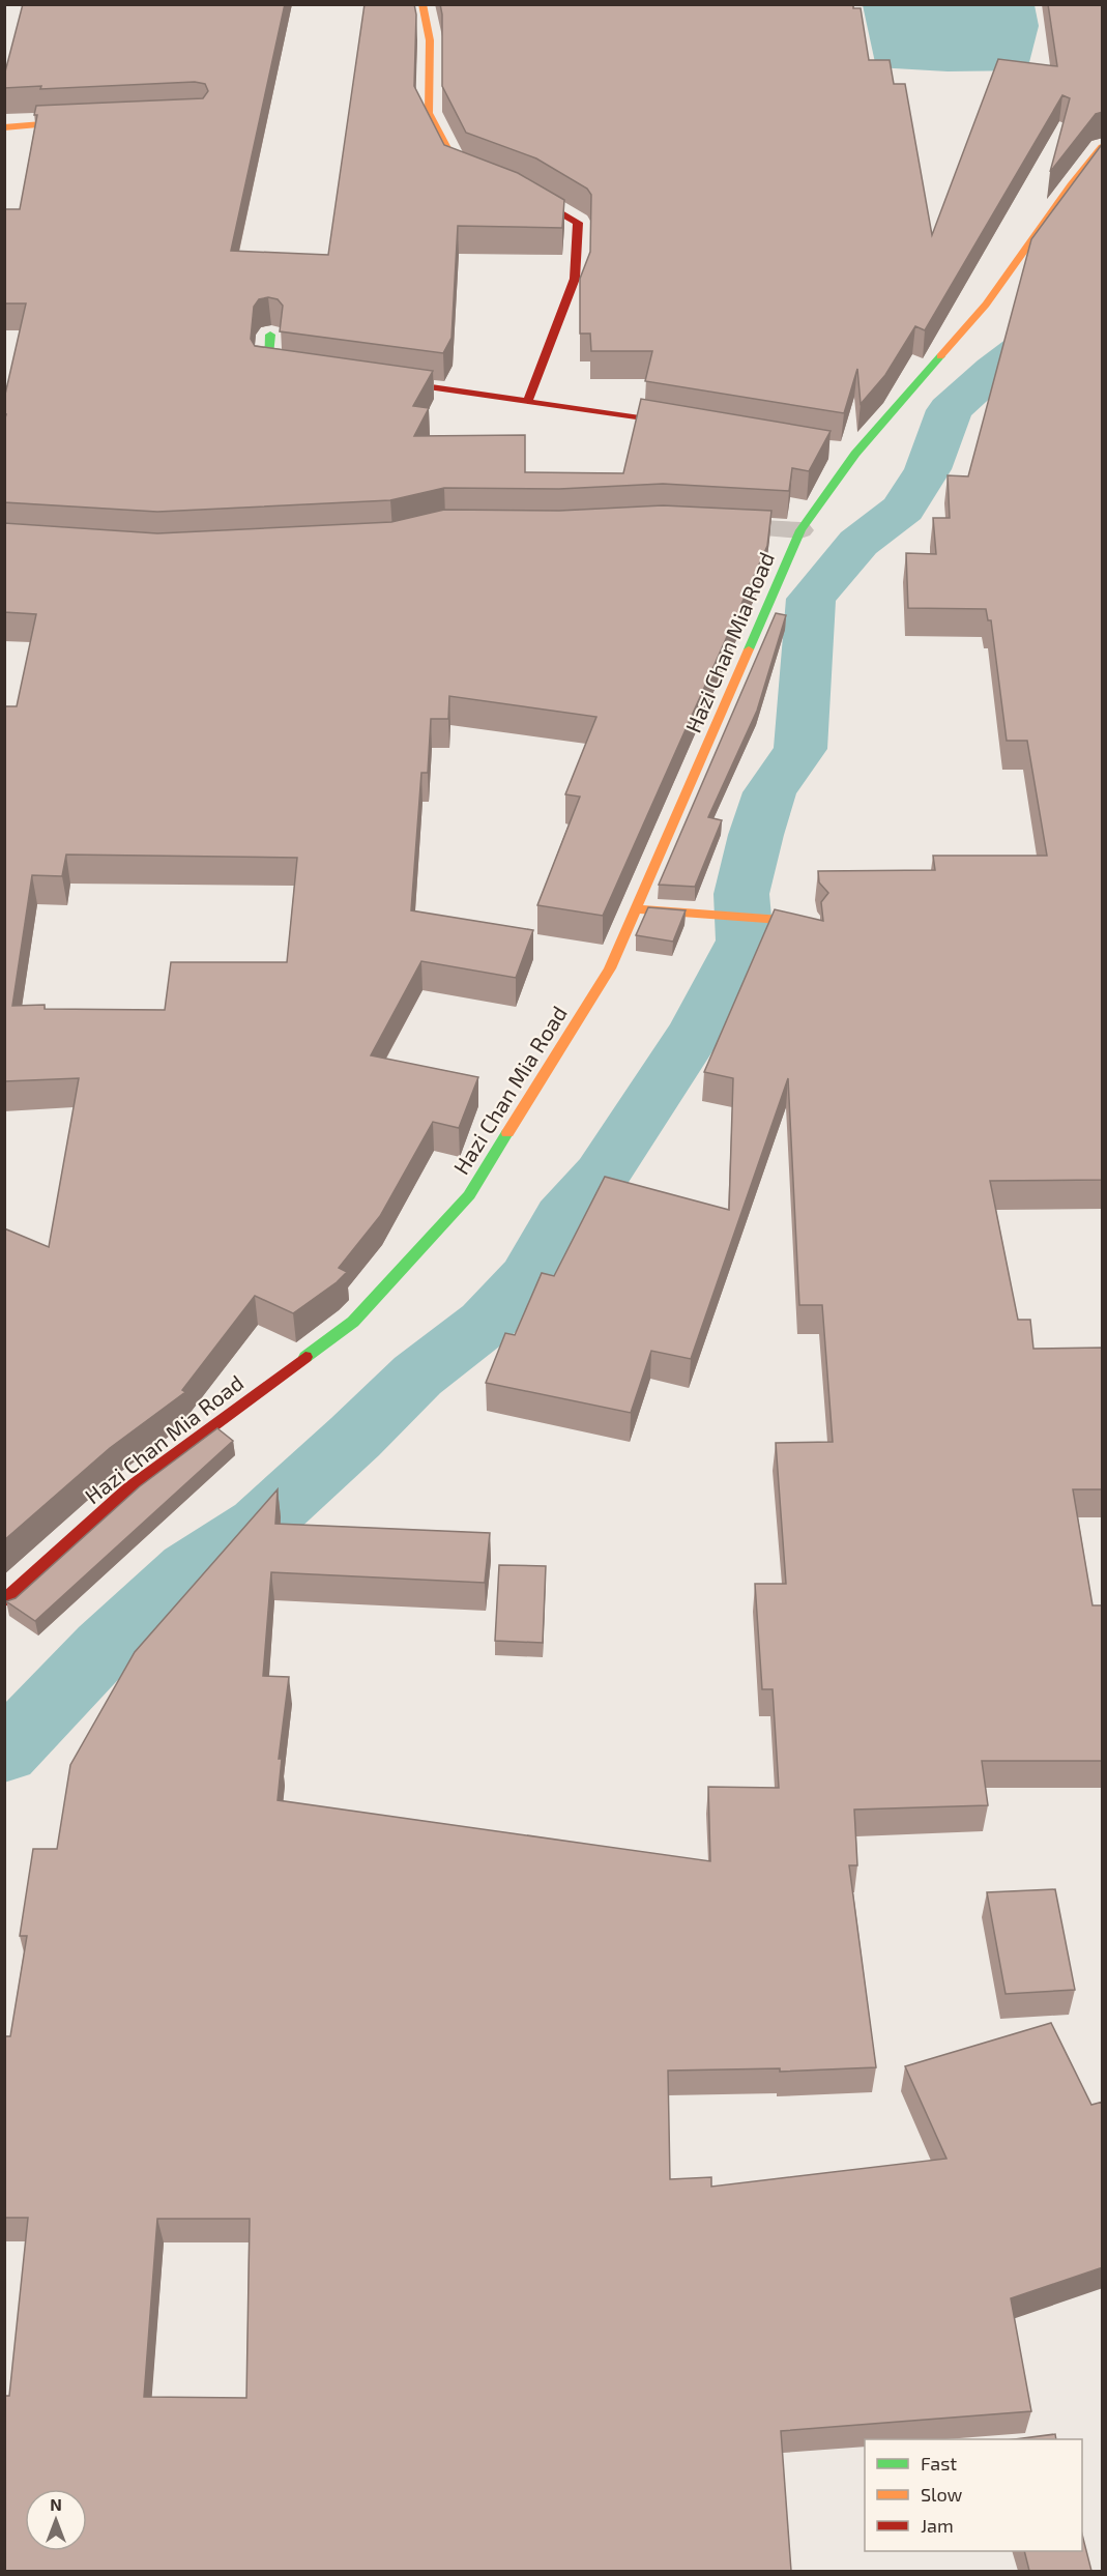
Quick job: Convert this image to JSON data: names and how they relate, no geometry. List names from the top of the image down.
{
  "streets": {
    "street": ["Hazi Chan Mia Road"]
  },
  "legend": ["Fast", "Slow", "Jam"],
  "north": "top"
}
